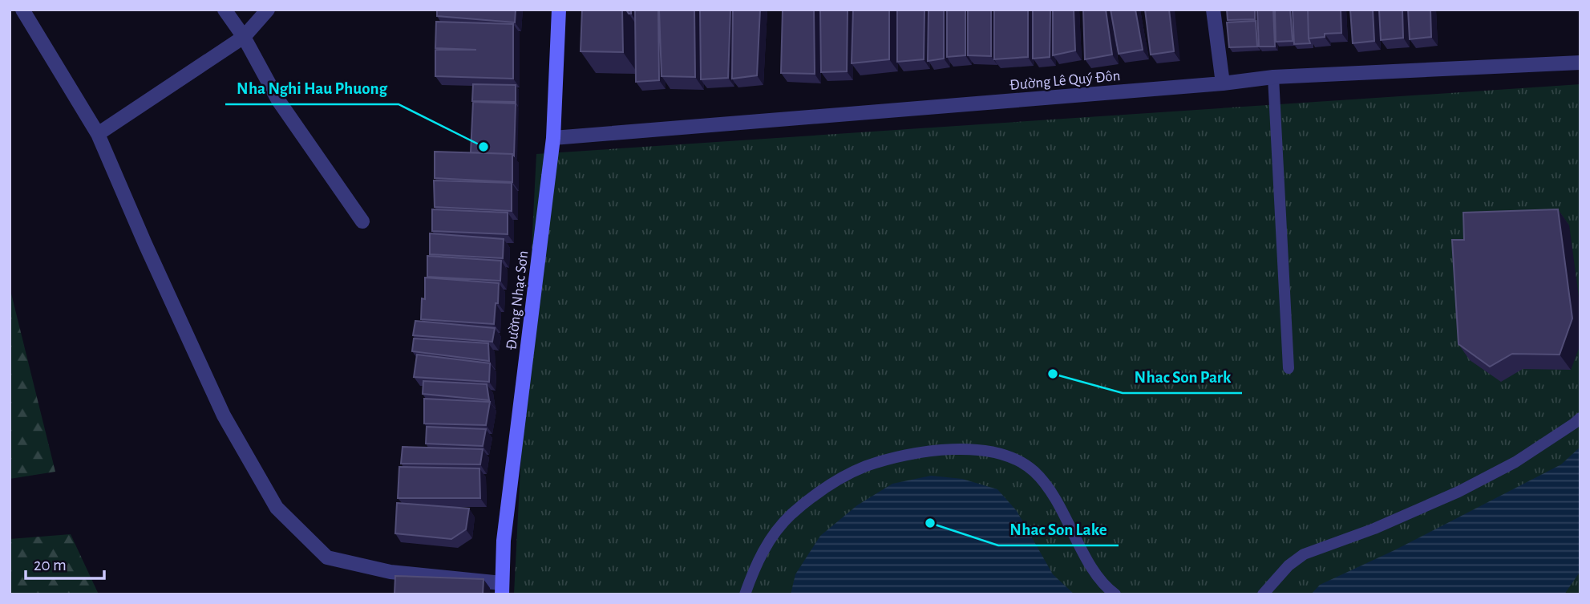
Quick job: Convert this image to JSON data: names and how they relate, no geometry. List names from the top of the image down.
{
  "streets": {
    "main road": ["Đường Nhạc Sơn"],
    "street": ["Đường Lê Quý Đôn"]
  },
  "crossings": [
    ["Đường Lê Quý Đôn", "Đường Nhạc Sơn"]
  ],
  "places": ["Nha Nghi Hau Phuong", "Nhac Son Park", "Nhac Son Lake"],
  "scale_bar": "20 m"
}
